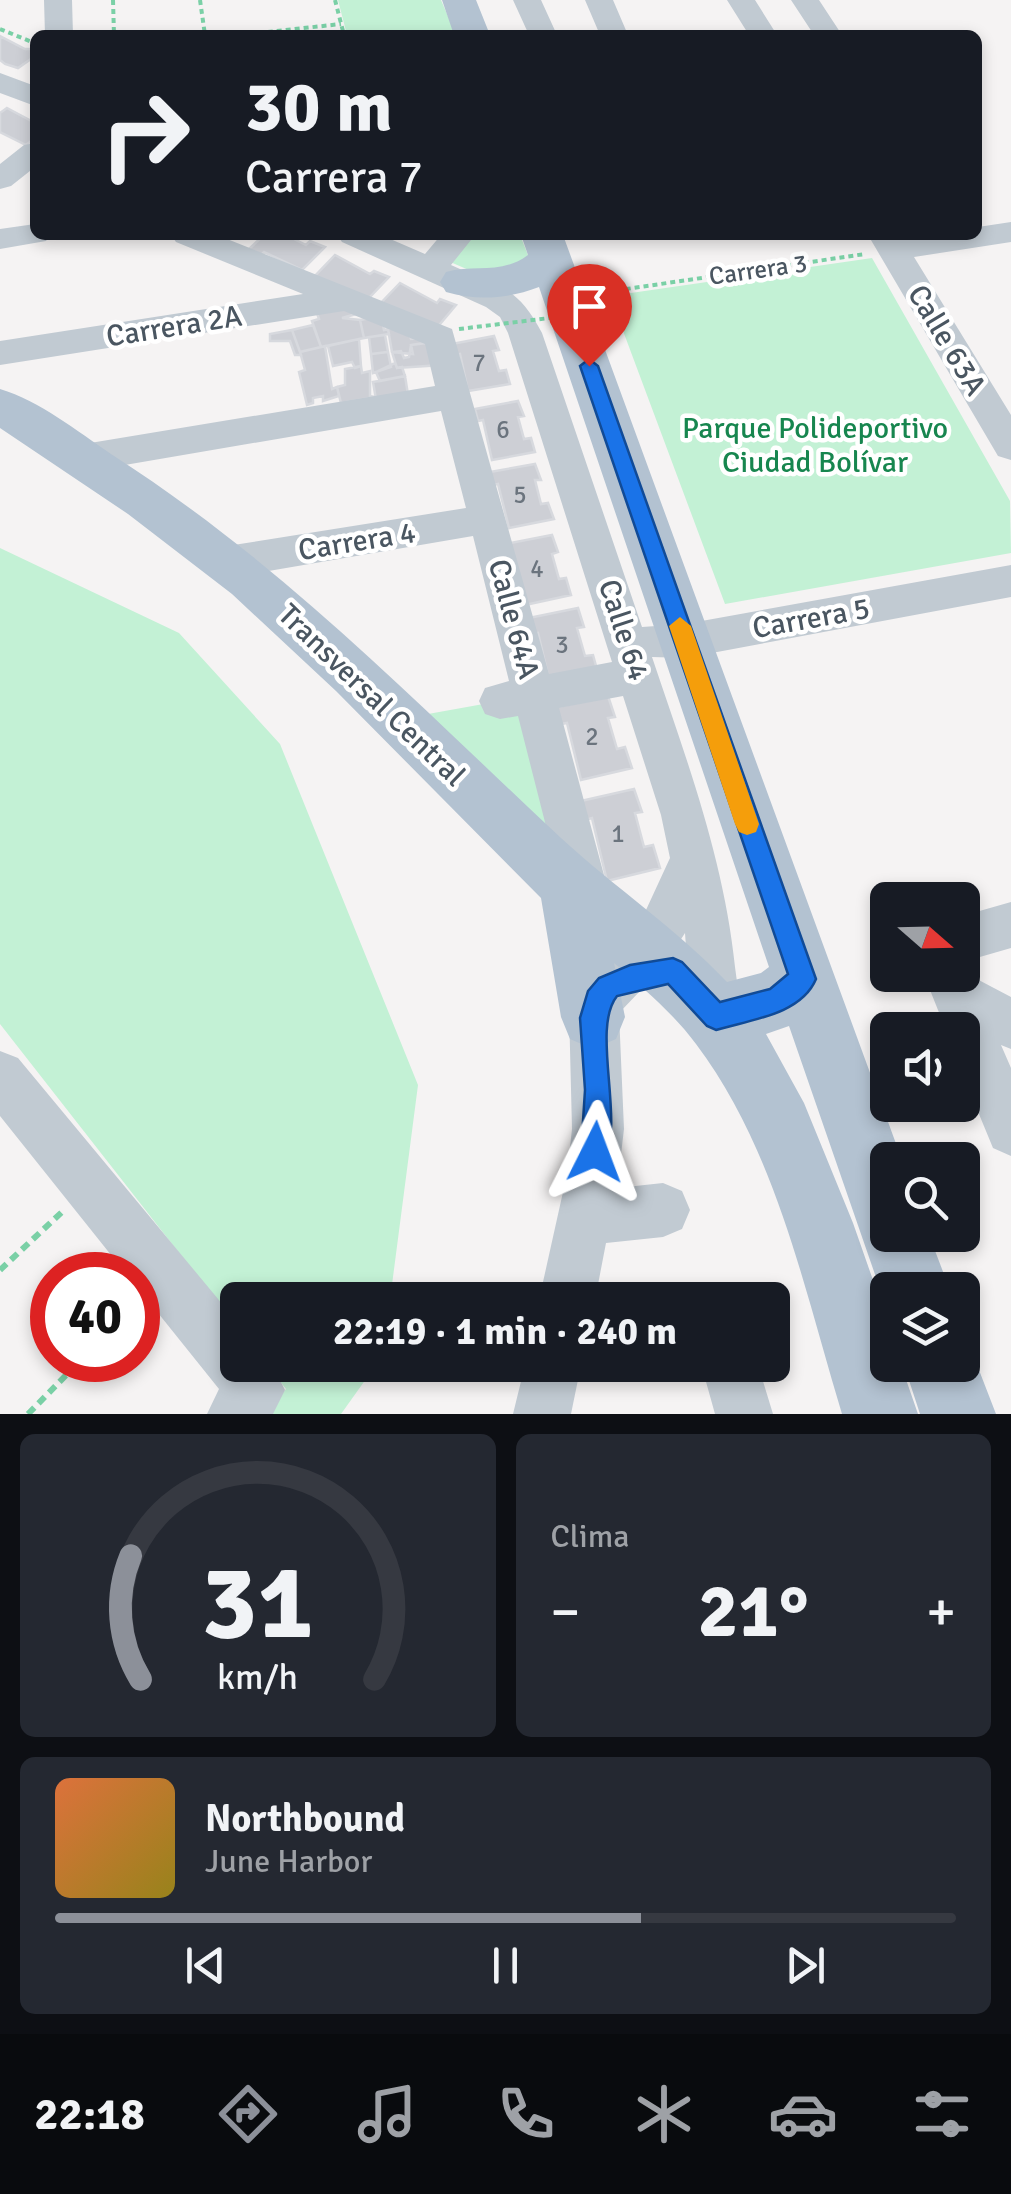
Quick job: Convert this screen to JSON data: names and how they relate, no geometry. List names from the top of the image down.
{
  "streets": {
    "main road": ["Transversal Central"],
    "street": [
      "Carrera 2A",
      "Calle 63A",
      "Carrera 4",
      "Carrera 5",
      "Calle 64A",
      "Calle 64"
    ],
    "path": ["Carrera 3"]
  },
  "crossings": [
    ["Carrera 3", "Calle 63A"],
    ["Carrera 3", "Calle 64A"],
    ["Carrera 4", "Calle 64A"],
    ["Carrera 4", "Transversal Central"],
    ["Carrera 5", "Calle 64A"],
    ["Carrera 5", "Calle 64"],
    ["Calle 64A", "Transversal Central"],
    ["Calle 64", "Transversal Central"]
  ],
  "parks": ["Parque Polideportivo Ciudad Bolívar"],
  "house_numbers": [
    "7",
    "6",
    "5",
    "4",
    "3",
    "2",
    "1"
  ],
  "north": "right",
  "page": {
    "turn": ["30 m", "Carrera 7"],
    "limit": "40",
    "trip": "22:19 · 1 min · 240 m",
    "tile": "Clima",
    "heat": ["−", "21°", "+"],
    "song": ["Northbound", "June Harbor"],
    "tabs": "22:18",
    "gauge": ["31", "km/h"]
  }
}
